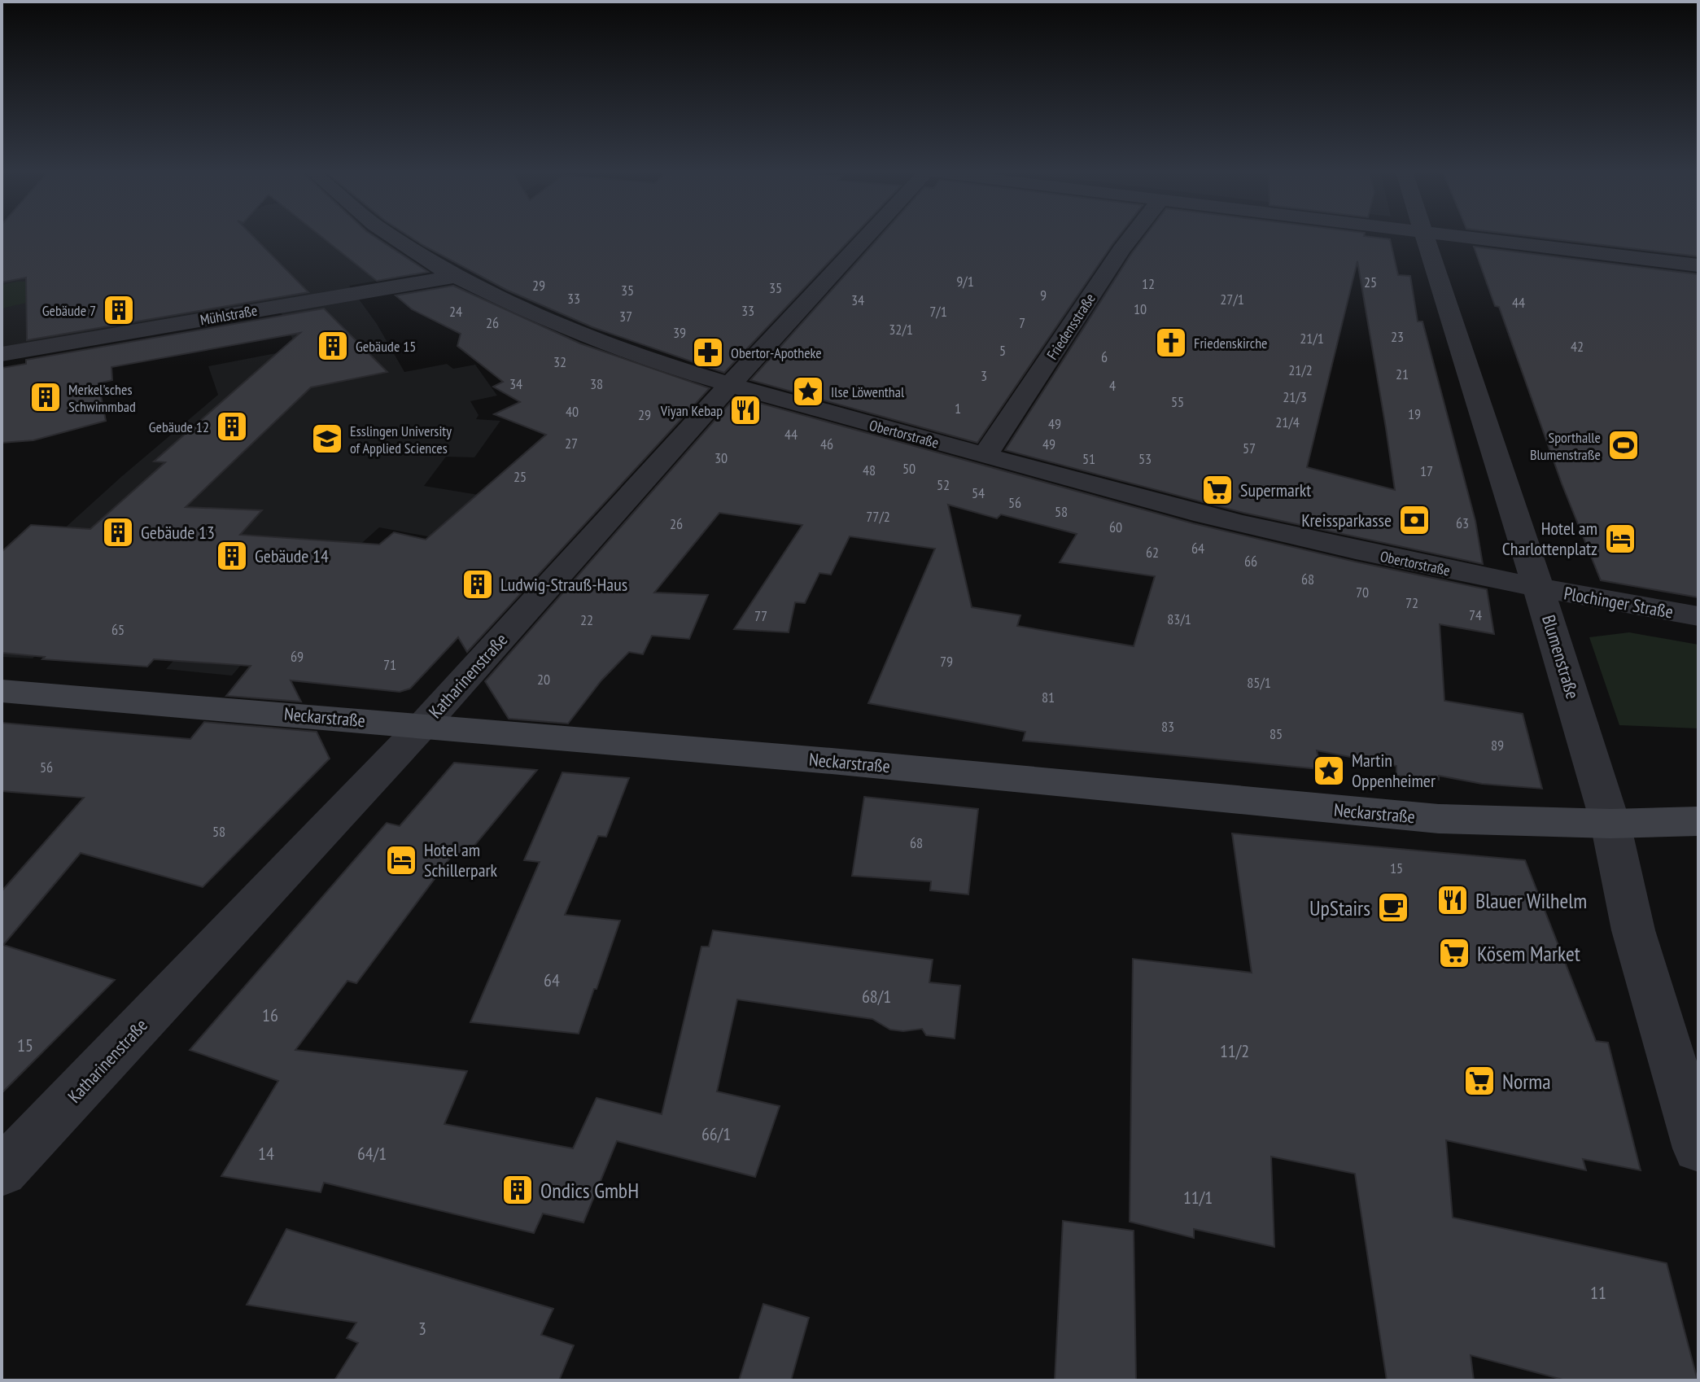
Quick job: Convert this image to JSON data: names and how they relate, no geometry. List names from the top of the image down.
{
  "streets": {
    "street": [
      "Mühlstraße",
      "Friedensstraße",
      "Obertorstraße",
      "Plochinger Straße",
      "Blumenstraße",
      "Katharinenstraße",
      "Neckarstraße"
    ]
  },
  "crossings": [
    ["Mühlstraße", "Obertorstraße"],
    ["Friedensstraße", "Obertorstraße"],
    ["Obertorstraße", "Plochinger Straße"],
    ["Obertorstraße", "Blumenstraße"],
    ["Obertorstraße", "Katharinenstraße"],
    ["Plochinger Straße", "Blumenstraße"],
    ["Blumenstraße", "Neckarstraße"],
    ["Katharinenstraße", "Neckarstraße"]
  ],
  "places": {
    "building": [
      "Gebäude 7",
      "Gebäude 15",
      "Merkel'sches Schwimmbad",
      "Gebäude 12",
      "Gebäude 13",
      "Gebäude 14",
      "Ludwig-Strauß-Haus",
      "Ondics GmbH"
    ],
    "church": ["Friedenskirche"],
    "pharmacy": ["Obertor-Apotheke"],
    "place": ["Ilse Löwenthal", "Martin Oppenheimer"],
    "restaurant": ["Viyan Kebap", "Blauer Wilhelm"],
    "school or university": ["Esslingen University of Applied Sciences"],
    "sports": ["Sporthalle Blumenstraße"],
    "supermarket": ["Supermarkt", "Kösem Market", "Norma"],
    "bank": ["Kreissparkasse"],
    "hotel": ["Hotel am Charlottenplatz", "Hotel am Schillerpark"],
    "cafe": ["UpStairs"]
  },
  "house_numbers": [
    "9/1",
    "25",
    "12",
    "29",
    "35",
    "35",
    "9",
    "33",
    "27/1",
    "34",
    "44",
    "10",
    "33",
    "24",
    "7/1",
    "37",
    "26",
    "7",
    "32/1",
    "39",
    "23",
    "21/1",
    "42",
    "5",
    "6",
    "32",
    "21/2",
    "21",
    "3",
    "34",
    "38",
    "4",
    "21/3",
    "55",
    "1",
    "40",
    "19",
    "29",
    "21/4",
    "49",
    "44",
    "27",
    "46",
    "49",
    "57",
    "30",
    "51",
    "53",
    "50",
    "48",
    "17",
    "25",
    "52",
    "54",
    "56",
    "58",
    "77/2",
    "63",
    "26",
    "60",
    "64",
    "62",
    "66",
    "68",
    "70",
    "72",
    "74",
    "77",
    "83/1",
    "22",
    "65",
    "69",
    "79",
    "71",
    "20",
    "85/1",
    "81",
    "83",
    "85",
    "89",
    "56",
    "58",
    "68",
    "15",
    "64",
    "68/1",
    "16",
    "15",
    "11/2",
    "66/1",
    "14",
    "64/1",
    "11/1",
    "11",
    "3"
  ]
}
